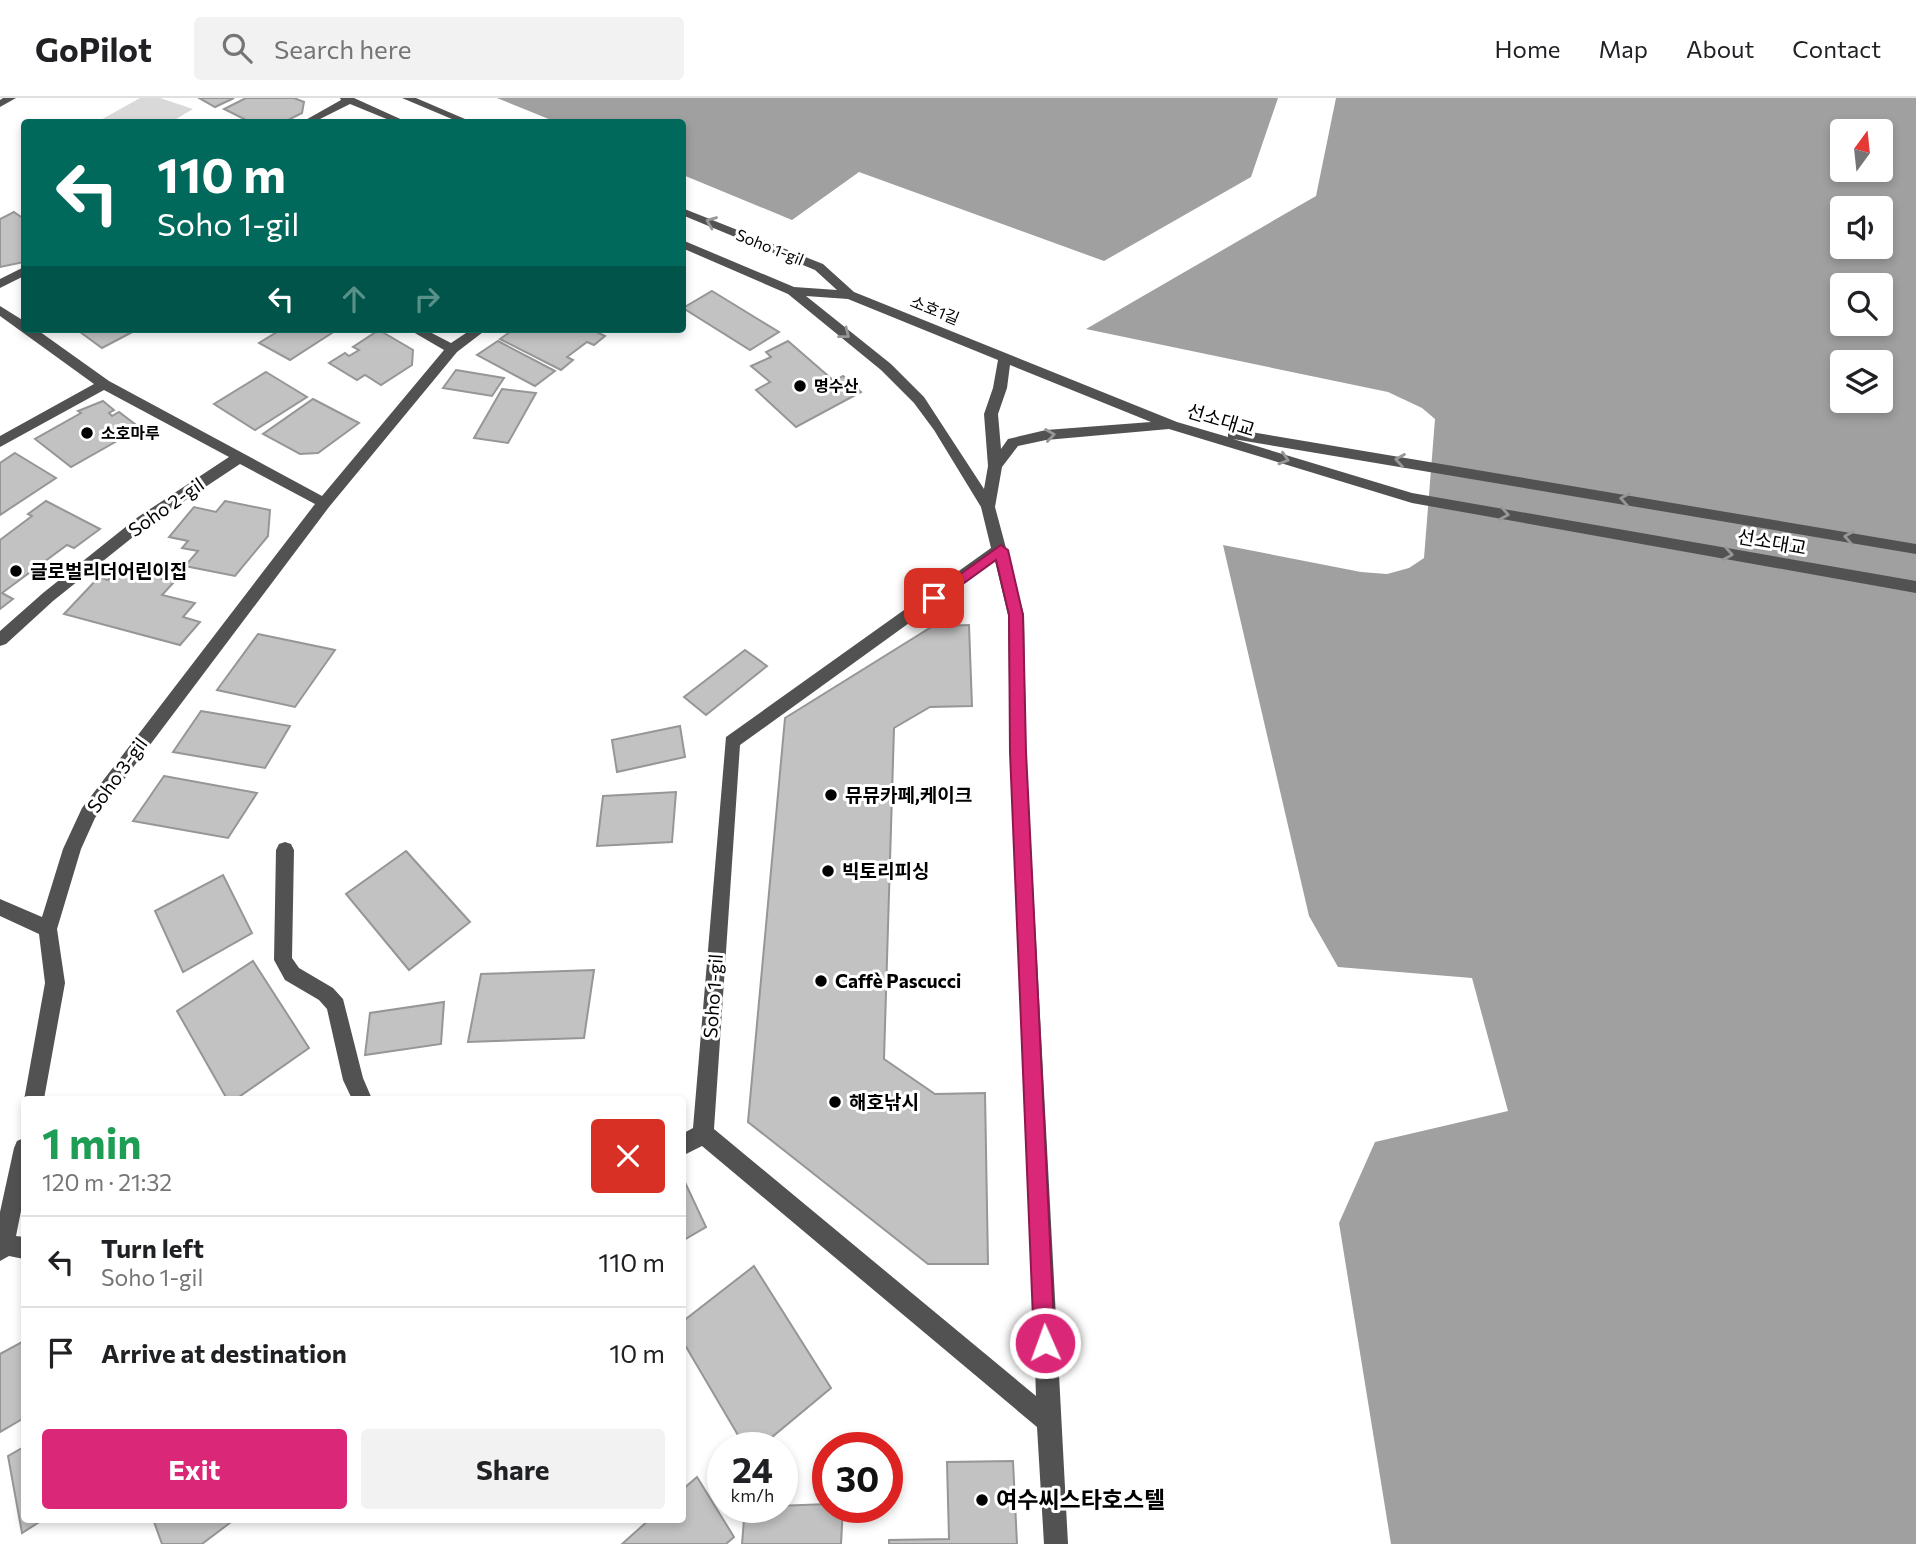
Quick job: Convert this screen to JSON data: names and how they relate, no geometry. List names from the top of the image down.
{
  "streets": {
    "street": [
      "Soho 1-gil",
      "소호1길",
      "선소대교",
      "Soho 2-gil",
      "Soho 3-gil"
    ]
  },
  "crossings": [
    ["Soho 1-gil", "소호1길"],
    ["소호1길", "선소대교"]
  ],
  "places": [
    "명수산",
    "소호마루",
    "글로벌리더어린이집",
    "뮤뮤카페,케이크",
    "빅토리피싱",
    "Caffè Pascucci",
    "해호낚시",
    "여수씨스타호스텔"
  ],
  "north": "top",
  "page": {
    "header": "GoPilot",
    "search": "Search here",
    "nav": [
      "Home",
      "Map",
      "About",
      "Contact"
    ],
    "turn": ["110 m", "Soho 1-gil"],
    "heading": ["1 min", "120 m · 21:32"],
    "list": [
      {
        "name": "Turn left",
        "note": "Soho 1-gil",
        "value": "110 m"
      },
      {
        "name": "Arrive at destination",
        "value": "10 m"
      }
    ],
    "buttons": ["Exit", "Share"],
    "speed": "24 km/h",
    "limit": "30"
  }
}
